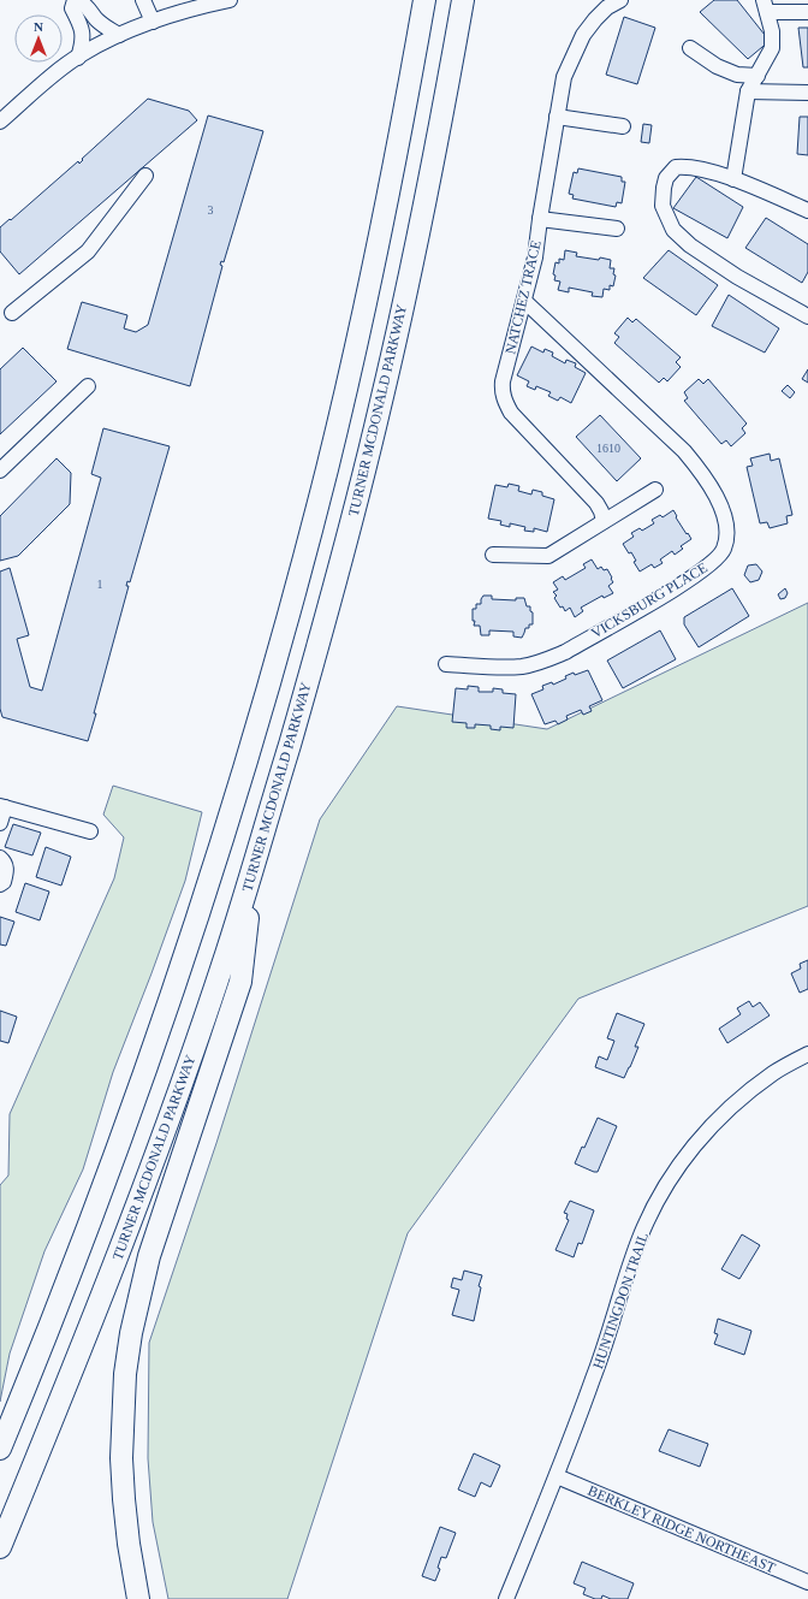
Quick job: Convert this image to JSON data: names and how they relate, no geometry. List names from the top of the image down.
{
  "streets": {
    "highway": ["TURNER MCDONALD PARKWAY"],
    "street": [
      "NATCHEZ TRACE",
      "VICKSBURG PLACE",
      "HUNTINGDON TRAIL",
      "BERKLEY RIDGE NORTHEAST"
    ]
  },
  "crossings": [
    ["NATCHEZ TRACE", "VICKSBURG PLACE"],
    ["HUNTINGDON TRAIL", "BERKLEY RIDGE NORTHEAST"]
  ],
  "house_numbers": ["3", "1610", "1"],
  "north": "top"
}
